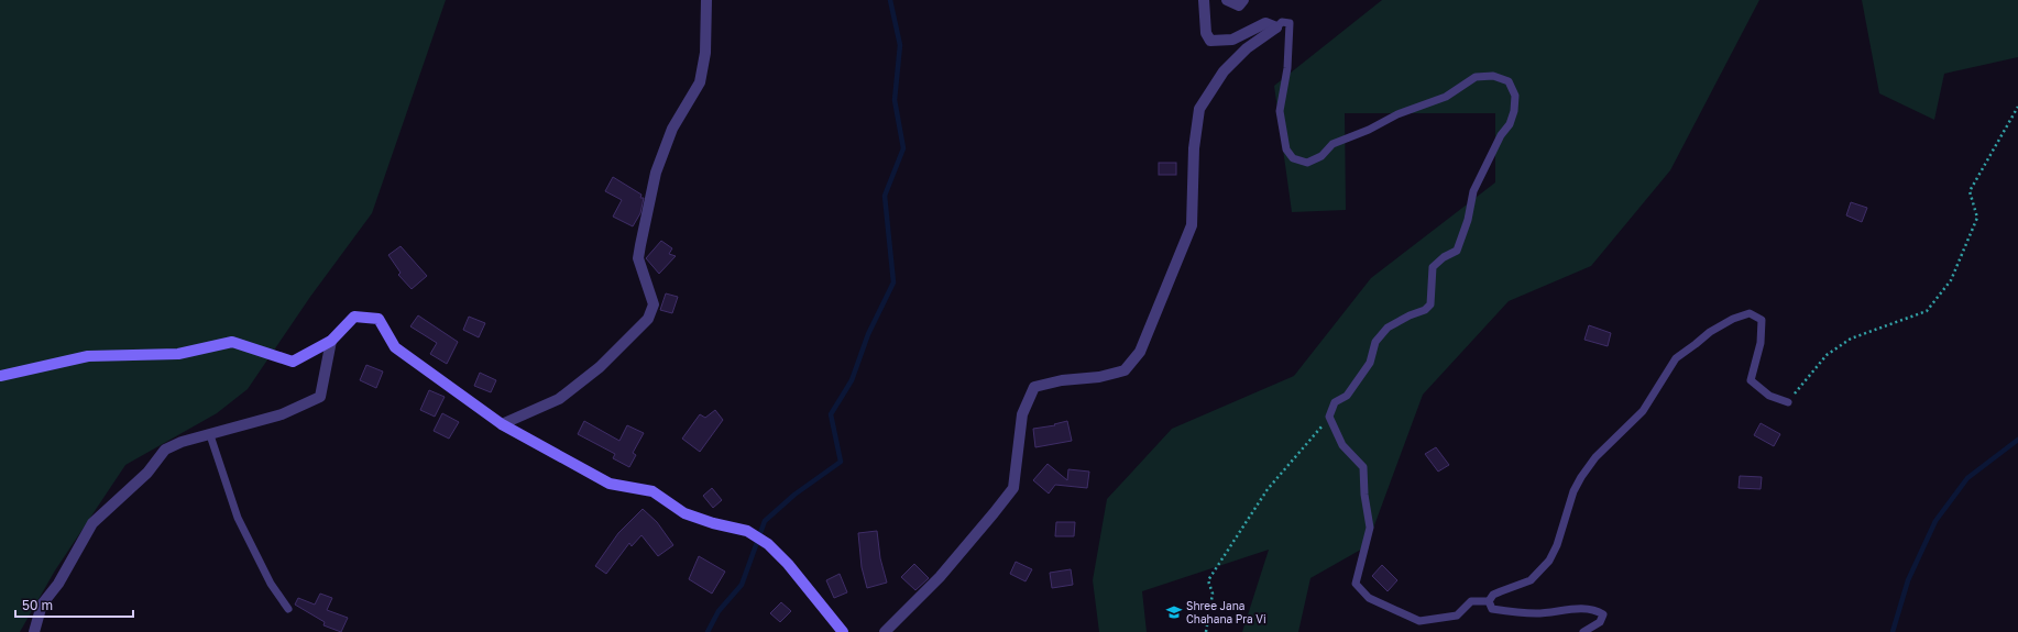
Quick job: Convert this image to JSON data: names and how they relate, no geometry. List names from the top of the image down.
{
  "places": {
    "school or university": ["Shree Jana Chahana Pra Vi"]
  },
  "scale_bar": "50 m"
}
